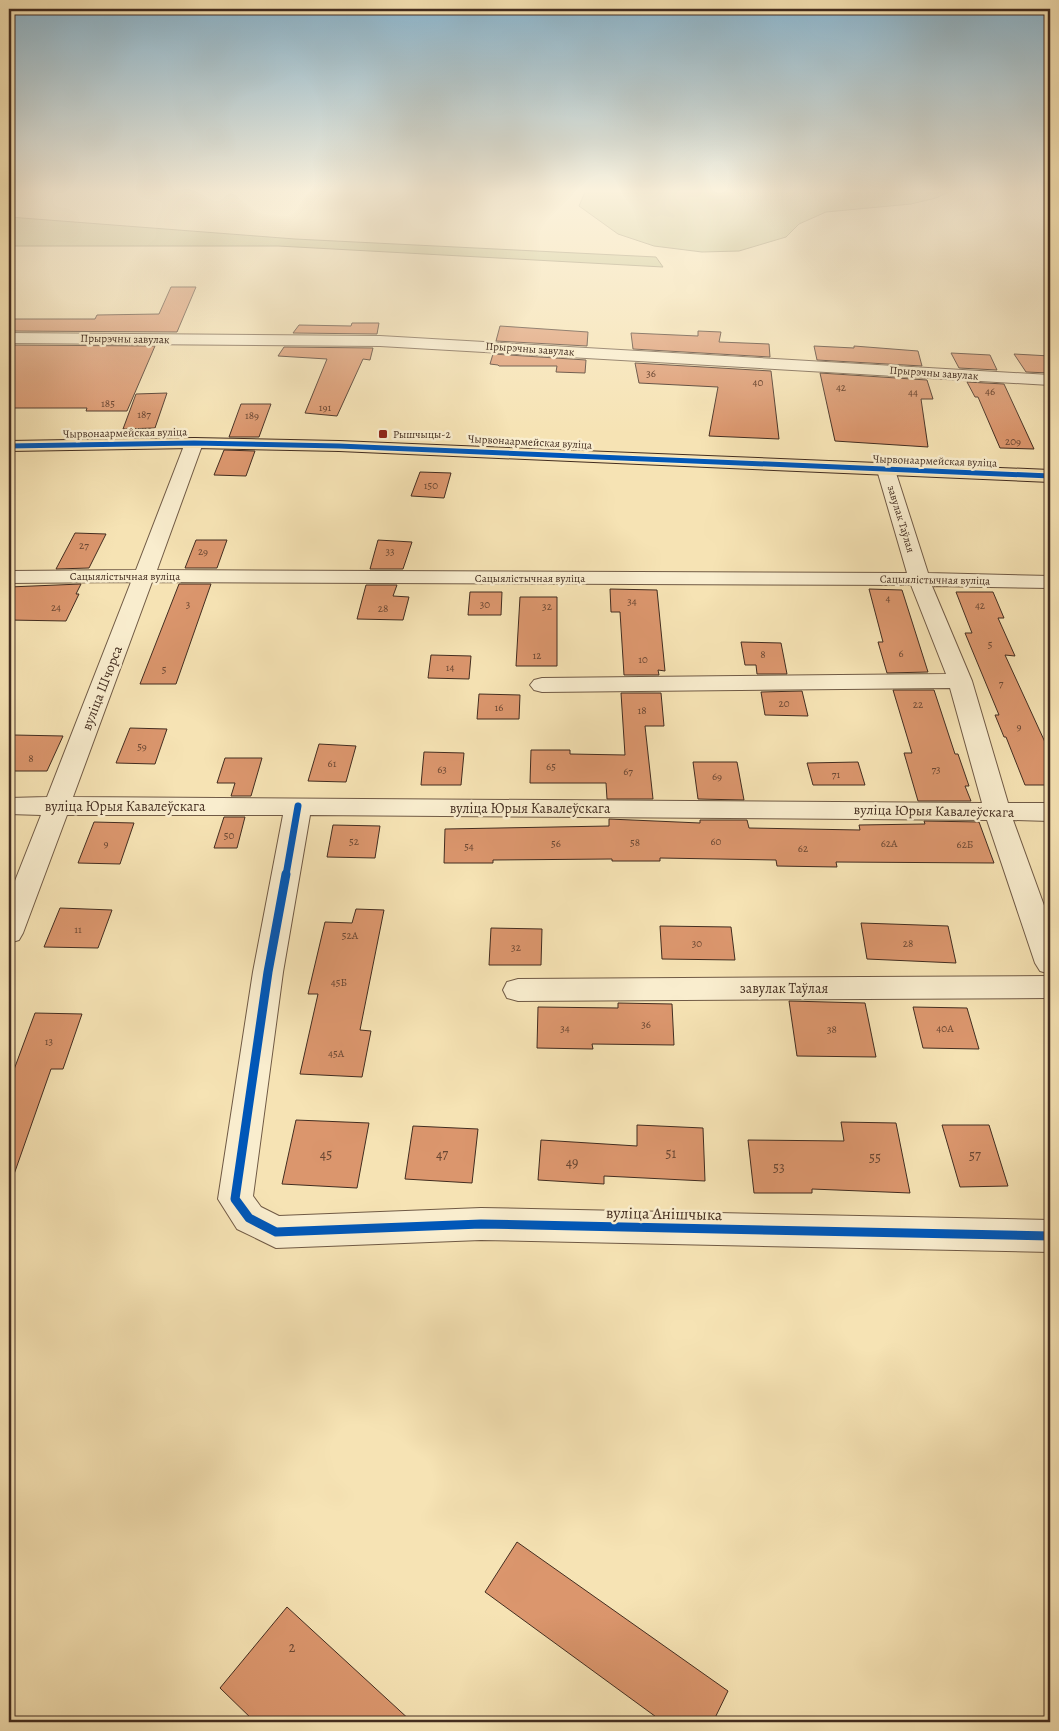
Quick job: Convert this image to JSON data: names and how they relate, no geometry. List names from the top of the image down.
{
  "streets": {
    "highway": ["Чырвонаармейская вуліца"],
    "street": [
      "Прырэчны завулак",
      "завулак Таўлая",
      "Сацыялістычная вуліца",
      "вуліца Шчорса",
      "вуліца Юрыя Кавалеўскага",
      "вуліца Анішчыка"
    ]
  },
  "crossings": [
    ["Чырвонаармейская вуліца", "завулак Таўлая"],
    ["Чырвонаармейская вуліца", "вуліца Шчорса"],
    ["завулак Таўлая", "Сацыялістычная вуліца"],
    ["завулак Таўлая", "вуліца Юрыя Кавалеўскага"],
    ["Сацыялістычная вуліца", "вуліца Шчорса"],
    ["вуліца Шчорса", "вуліца Юрыя Кавалеўскага"],
    ["вуліца Юрыя Кавалеўскага", "вуліца Анішчыка"]
  ],
  "places": {
    "transit": ["Рышчыцы-2"]
  },
  "house_numbers": [
    "36",
    "40",
    "42",
    "46",
    "44",
    "185",
    "191",
    "187",
    "189",
    "209",
    "150",
    "27",
    "29",
    "33",
    "4",
    "34",
    "3",
    "30",
    "42",
    "32",
    "24",
    "28",
    "5",
    "6",
    "8",
    "12",
    "10",
    "14",
    "5",
    "7",
    "20",
    "22",
    "16",
    "18",
    "9",
    "59",
    "8",
    "61",
    "65",
    "63",
    "73",
    "67",
    "71",
    "69",
    "50",
    "52",
    "60",
    "58",
    "9",
    "56",
    "62А",
    "62Б",
    "54",
    "62",
    "11",
    "52А",
    "30",
    "28",
    "32",
    "45Б",
    "36",
    "34",
    "40А",
    "38",
    "13",
    "45А",
    "51",
    "45",
    "47",
    "57",
    "55",
    "49",
    "53",
    "2"
  ]
}
